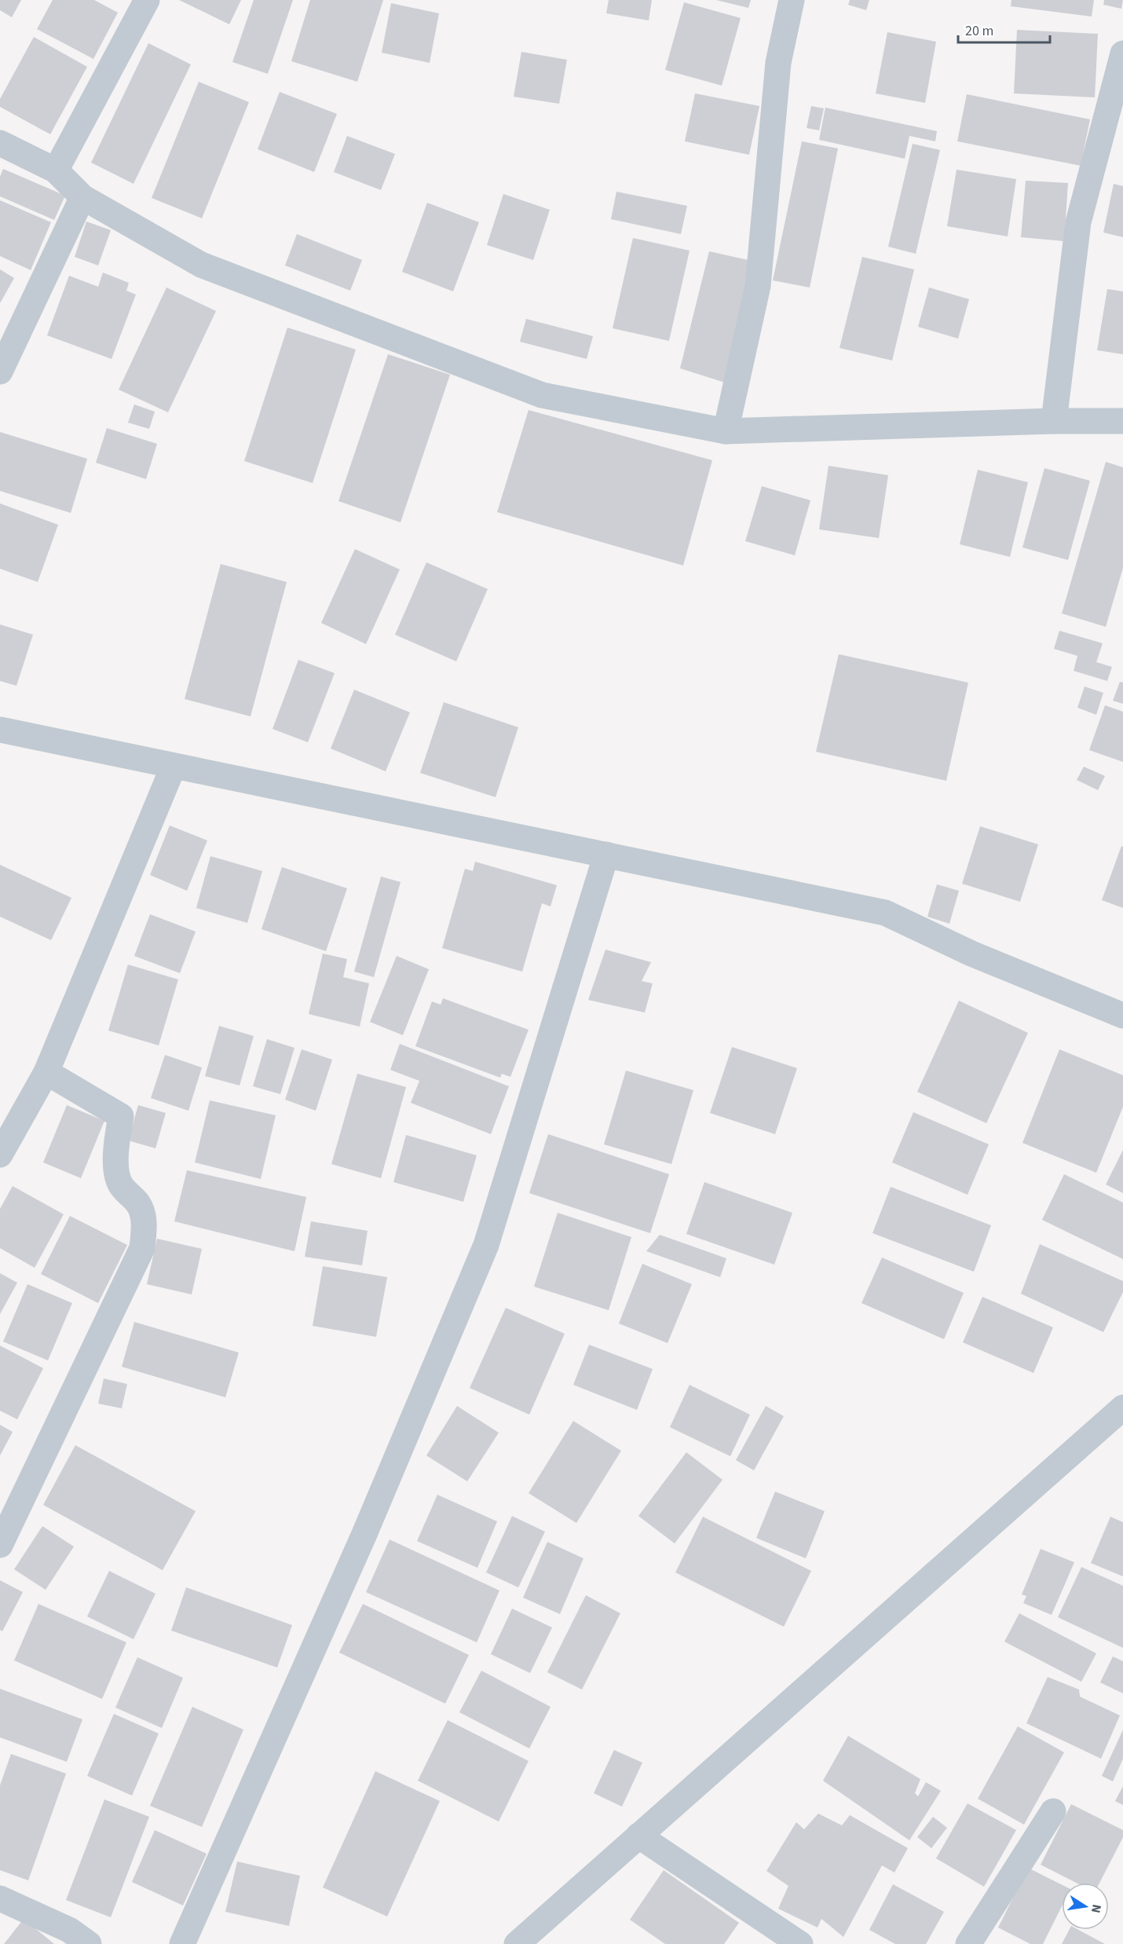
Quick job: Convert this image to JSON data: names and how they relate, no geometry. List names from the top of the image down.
{
  "scale_bar": "20 m",
  "north": "right"
}
